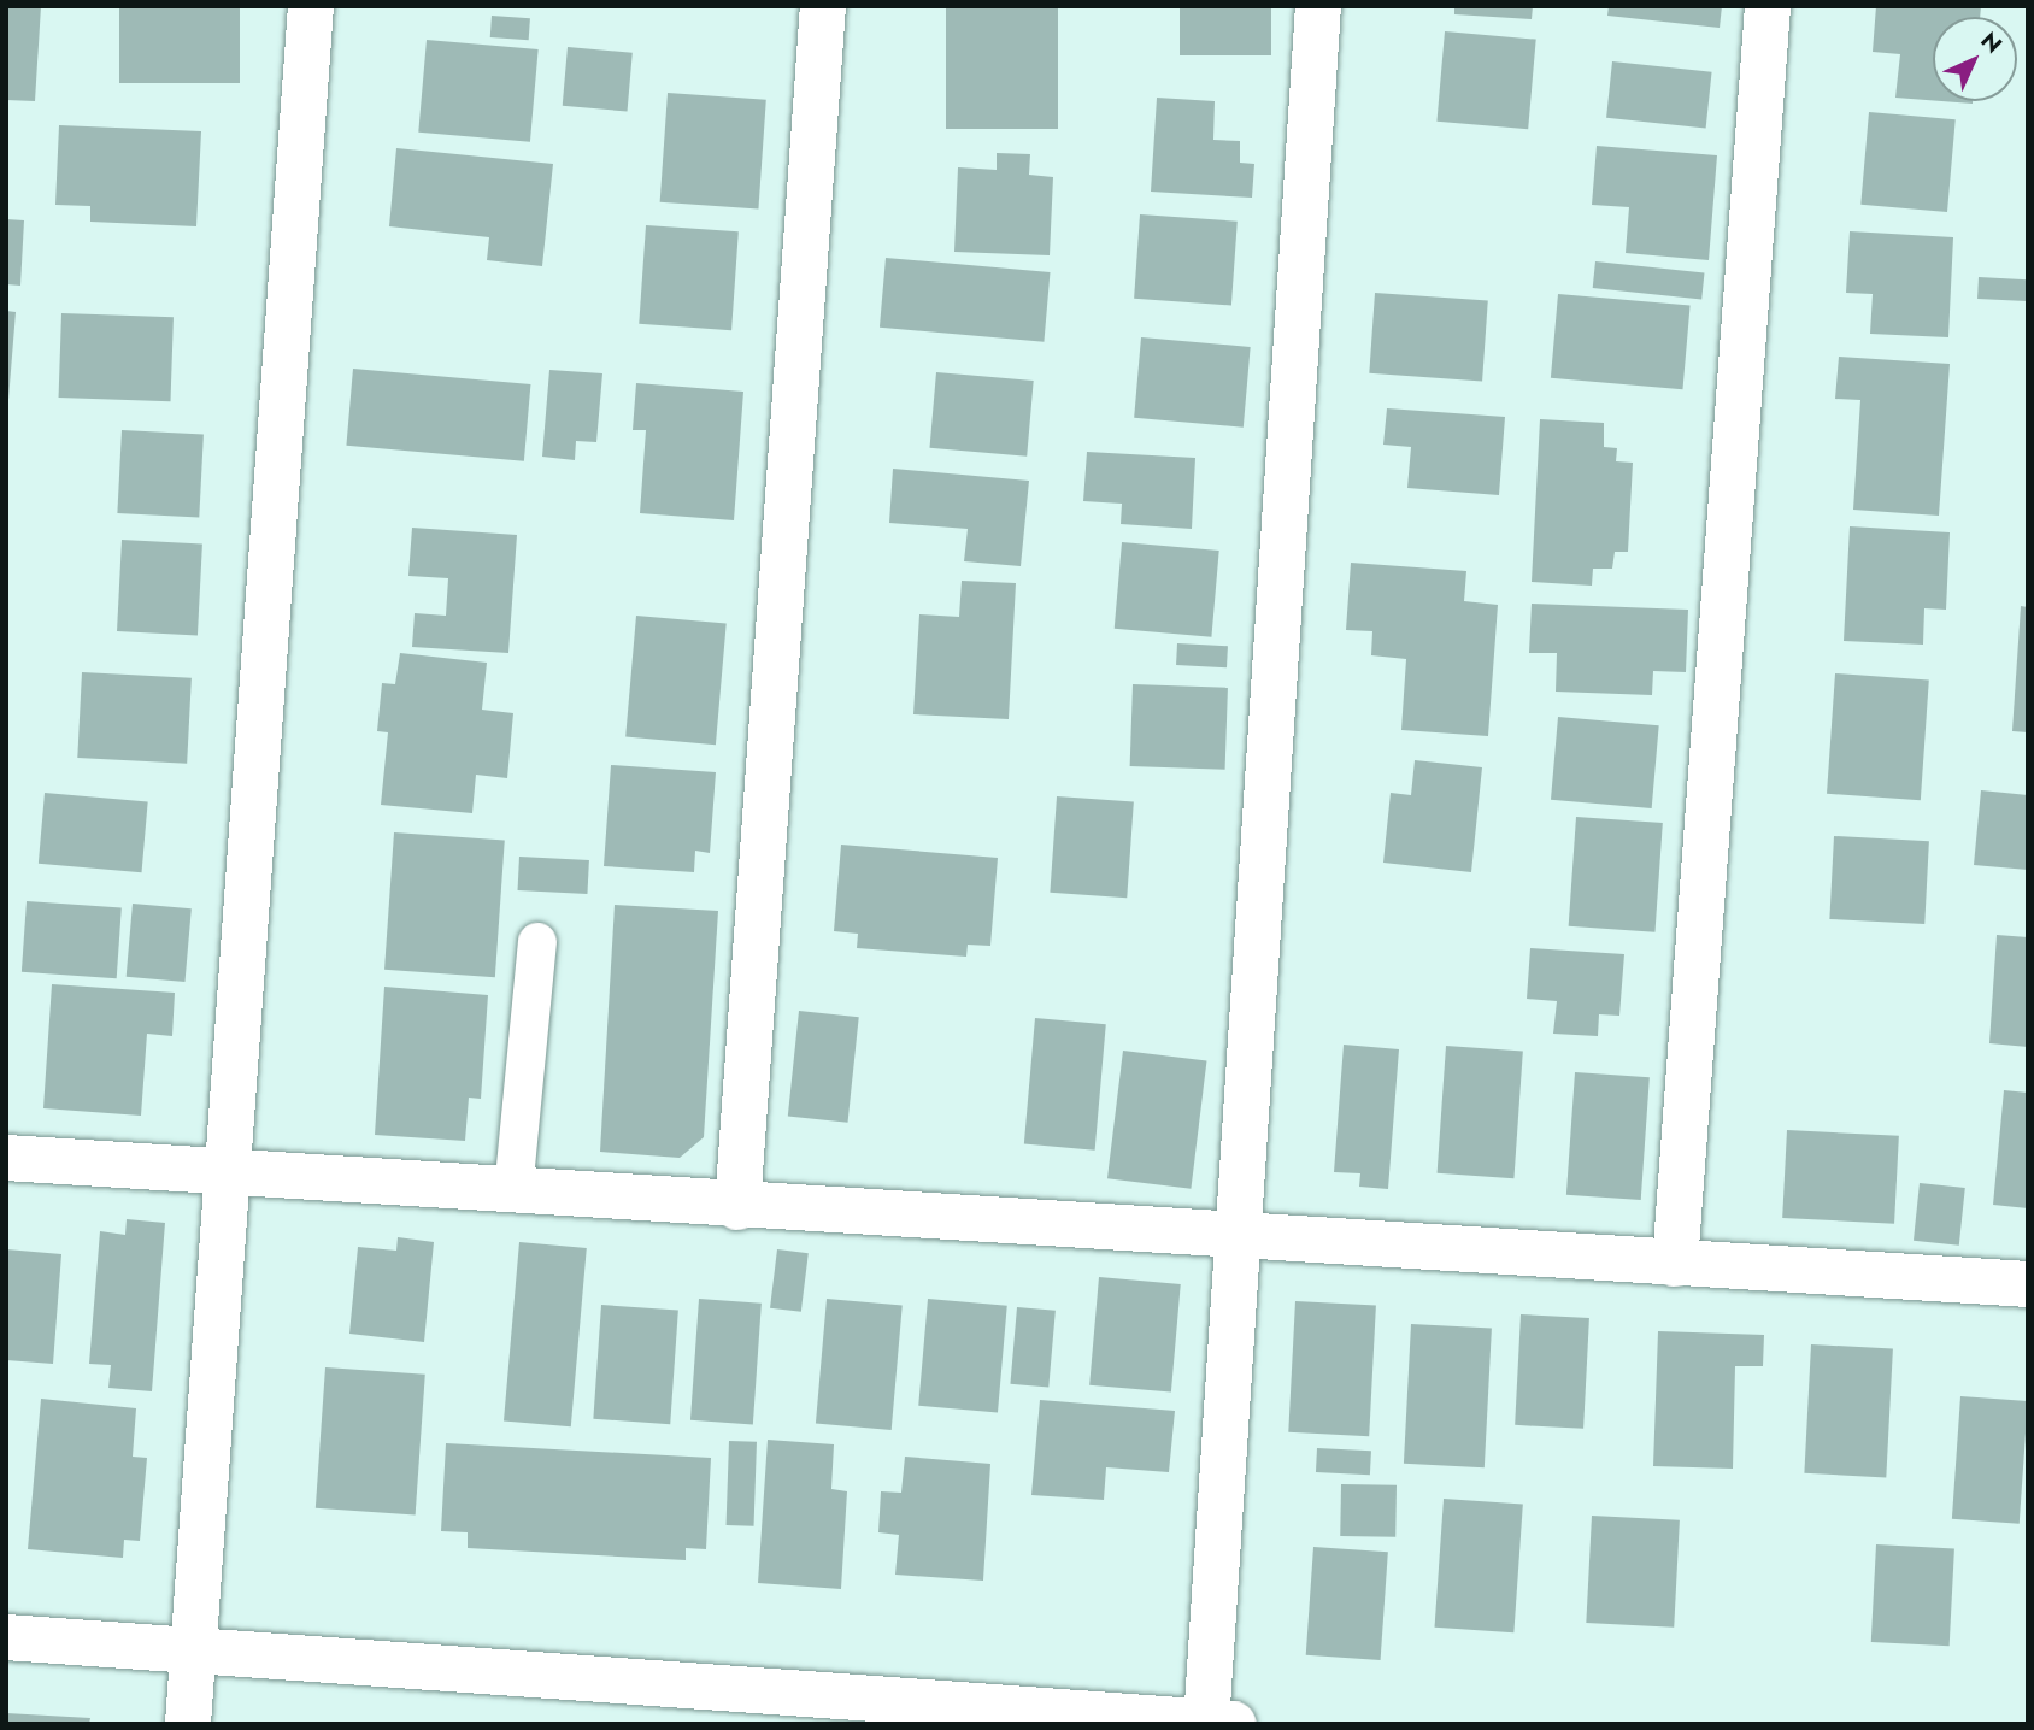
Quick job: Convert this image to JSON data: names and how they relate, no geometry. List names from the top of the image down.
{
  "north": "top right"
}
